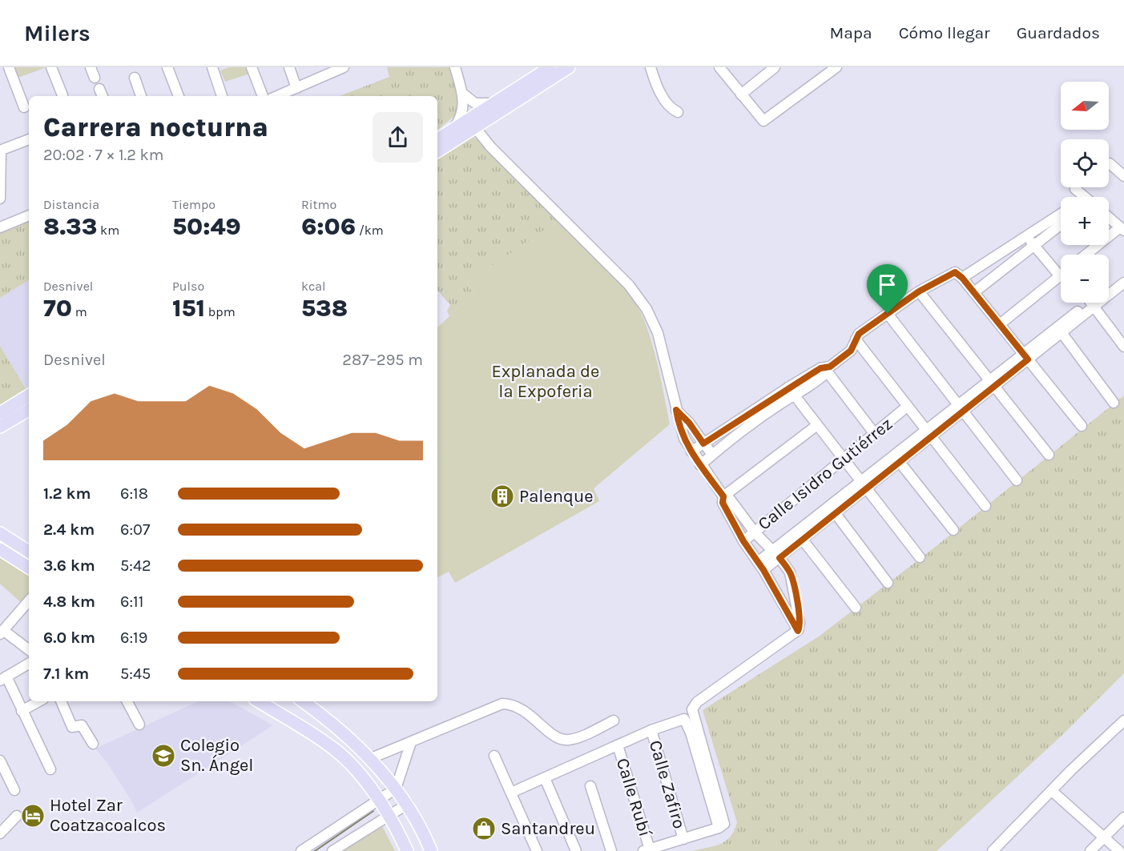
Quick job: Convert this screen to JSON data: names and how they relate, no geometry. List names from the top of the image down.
{
  "streets": {
    "street": ["Calle Isidro Gutiérrez", "Calle Zafiro", "Calle Rubí"]
  },
  "parks": ["Explanada de la Expoferia"],
  "places": {
    "building": ["Palenque"],
    "school or university": ["Colegio Sn. Ángel"],
    "hotel": ["Hotel Zar Coatzacoalcos"],
    "shop": ["Santandreu"]
  },
  "north": "left",
  "page": {
    "header": "Milers",
    "nav": ["Mapa", "Cómo llegar", "Guardados"],
    "map_buttons": ["+", "−"],
    "heading": ["Carrera nocturna", "20:02 · 7 × 1.2 km"],
    "stats": [
      ["Distancia", "8.33 km"],
      ["Tiempo", "50:49"],
      ["Ritmo", "6:06 /km"],
      ["Desnivel", "70 m"],
      ["Pulso", "151 bpm"],
      ["kcal", "538"]
    ],
    "chart": ["Desnivel", "287–295 m"],
    "list": [
      {
        "name": "1.2 km",
        "note": "6:18"
      },
      {
        "name": "2.4 km",
        "note": "6:07"
      },
      {
        "name": "3.6 km",
        "note": "5:42"
      },
      {
        "name": "4.8 km",
        "note": "6:11"
      },
      {
        "name": "6.0 km",
        "note": "6:19"
      },
      {
        "name": "7.1 km",
        "note": "5:45"
      }
    ]
  }
}
